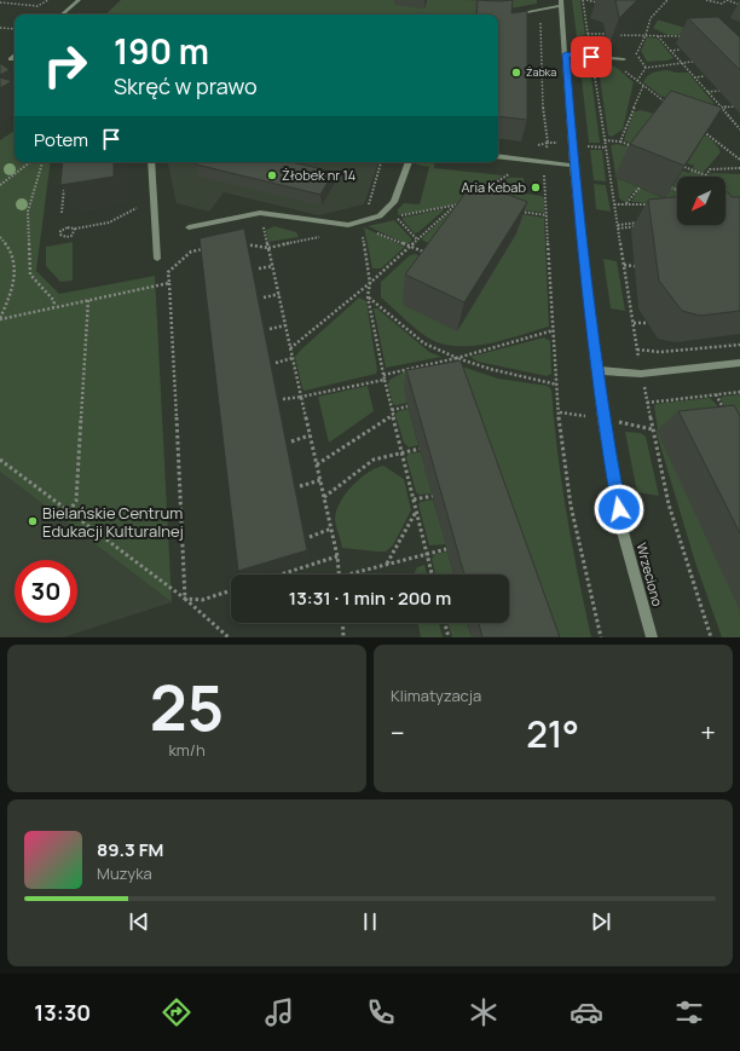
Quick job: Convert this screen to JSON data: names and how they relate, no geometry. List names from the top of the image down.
{
  "streets": {
    "street": ["Wrzeciono"]
  },
  "places": [
    "Żabka",
    "Żłobek nr 14",
    "Aria Kebab",
    "Bielańskie Centrum Edukacji Kulturalnej"
  ],
  "north": "bottom left",
  "page": {
    "turn": ["190 m", "Skręć w prawo"],
    "then": "Potem",
    "limit": "30",
    "trip": "13:31 · 1 min · 200 m",
    "tile": [
      ["25", "km/h"],
      "Klimatyzacja"
    ],
    "heat": ["−", "21°", "+"],
    "song": ["89.3 FM", "Muzyka"],
    "tabs": "13:30"
  }
}
